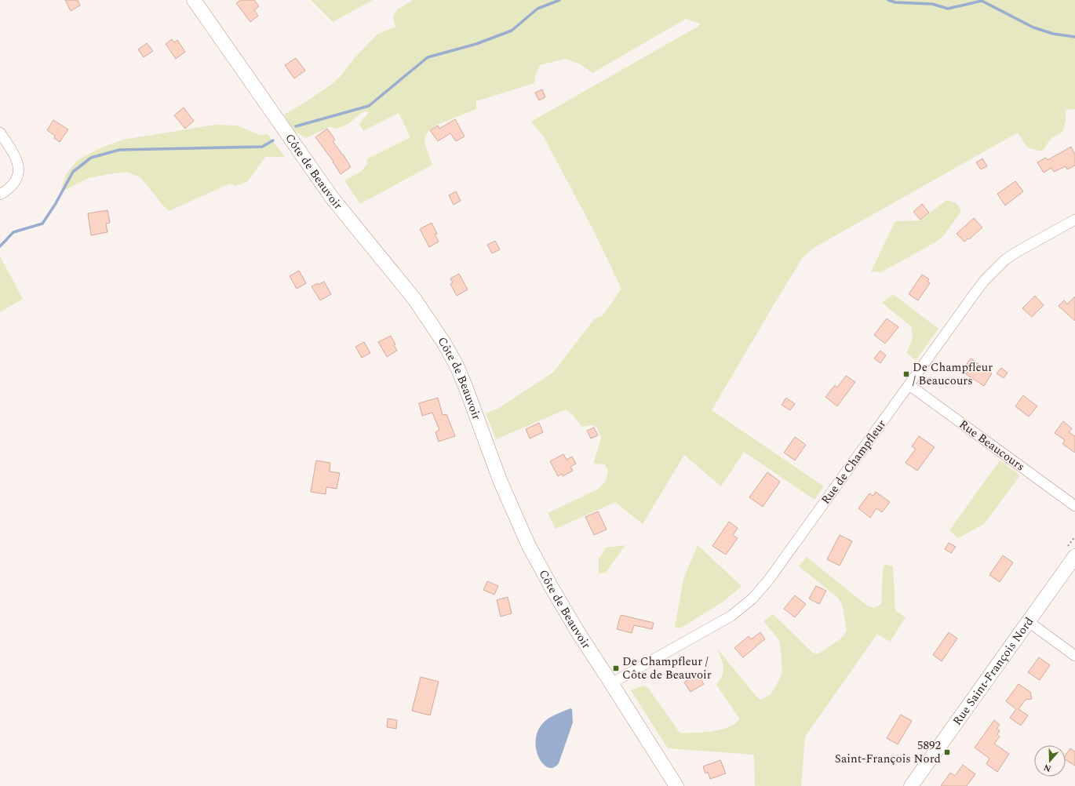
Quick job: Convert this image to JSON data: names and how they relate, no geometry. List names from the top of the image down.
{
  "streets": {
    "street": [
      "Côte de Beauvoir",
      "Rue Beaucours",
      "Rue de Champfleur",
      "Rue Saint-François Nord"
    ]
  },
  "crossings": [
    ["Côte de Beauvoir", "Rue de Champfleur"],
    ["Rue Beaucours", "Rue de Champfleur"]
  ],
  "places": {
    "transit": ["De Champfleur / Beaucours", "De Champfleur / Côte de Beauvoir", "5892 Saint-François Nord"]
  },
  "north": "bottom"
}
